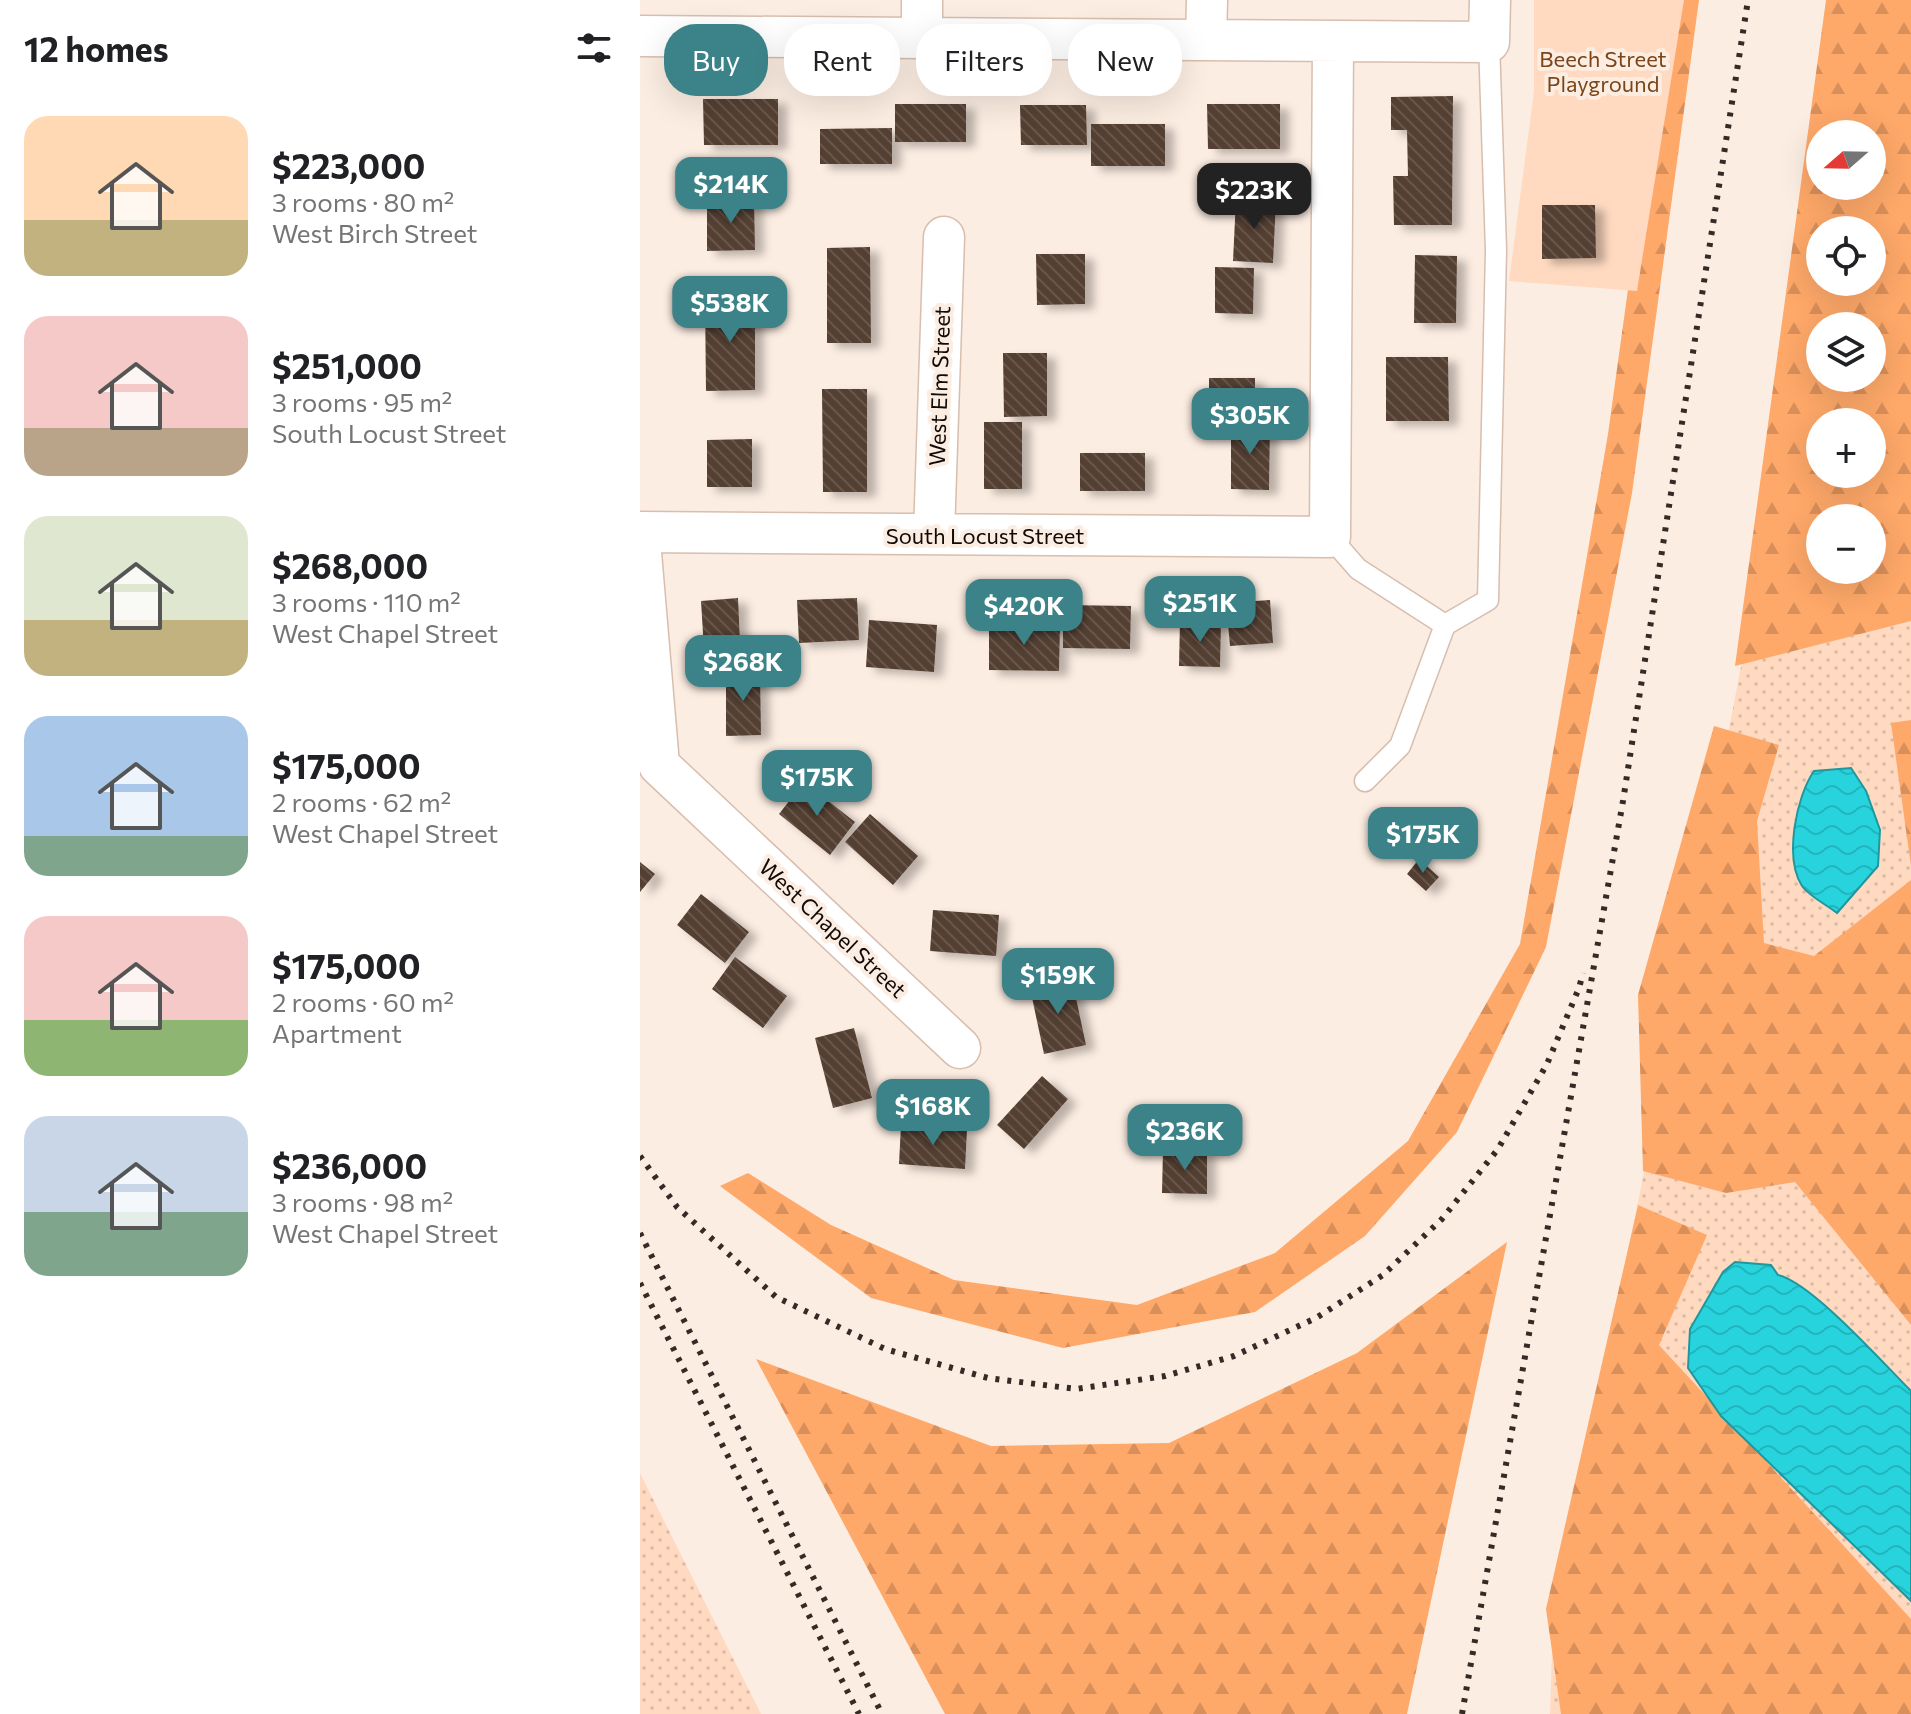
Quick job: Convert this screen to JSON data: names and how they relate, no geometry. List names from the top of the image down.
{
  "streets": {
    "street": ["West Elm Street", "South Locust Street", "West Chapel Street"]
  },
  "crossings": [
    ["West Elm Street", "South Locust Street"]
  ],
  "parks": ["Beech Street Playground"],
  "north": "left",
  "page": {
    "heading": "12 homes",
    "chip": [
      "Buy",
      "Rent",
      "Filters",
      "New"
    ],
    "list": [
      {
        "name": "$223,000",
        "note": "3 rooms · 80 m² · West Birch Street"
      },
      {
        "name": "$251,000",
        "note": "3 rooms · 95 m² · South Locust Street"
      },
      {
        "name": "$268,000",
        "note": "3 rooms · 110 m² · West Chapel Street"
      },
      {
        "name": "$175,000",
        "note": "2 rooms · 62 m² · West Chapel Street"
      },
      {
        "name": "$175,000",
        "note": "2 rooms · 60 m² · Apartment"
      },
      {
        "name": "$236,000",
        "note": "3 rooms · 98 m² · West Chapel Street"
      }
    ],
    "map_buttons": ["+", "−"],
    "price": [
      "$214K",
      "$223K",
      "$538K",
      "$305K",
      "$251K",
      "$420K",
      "$268K",
      "$175K",
      "$175K",
      "$159K",
      "$168K",
      "$236K"
    ]
  }
}
